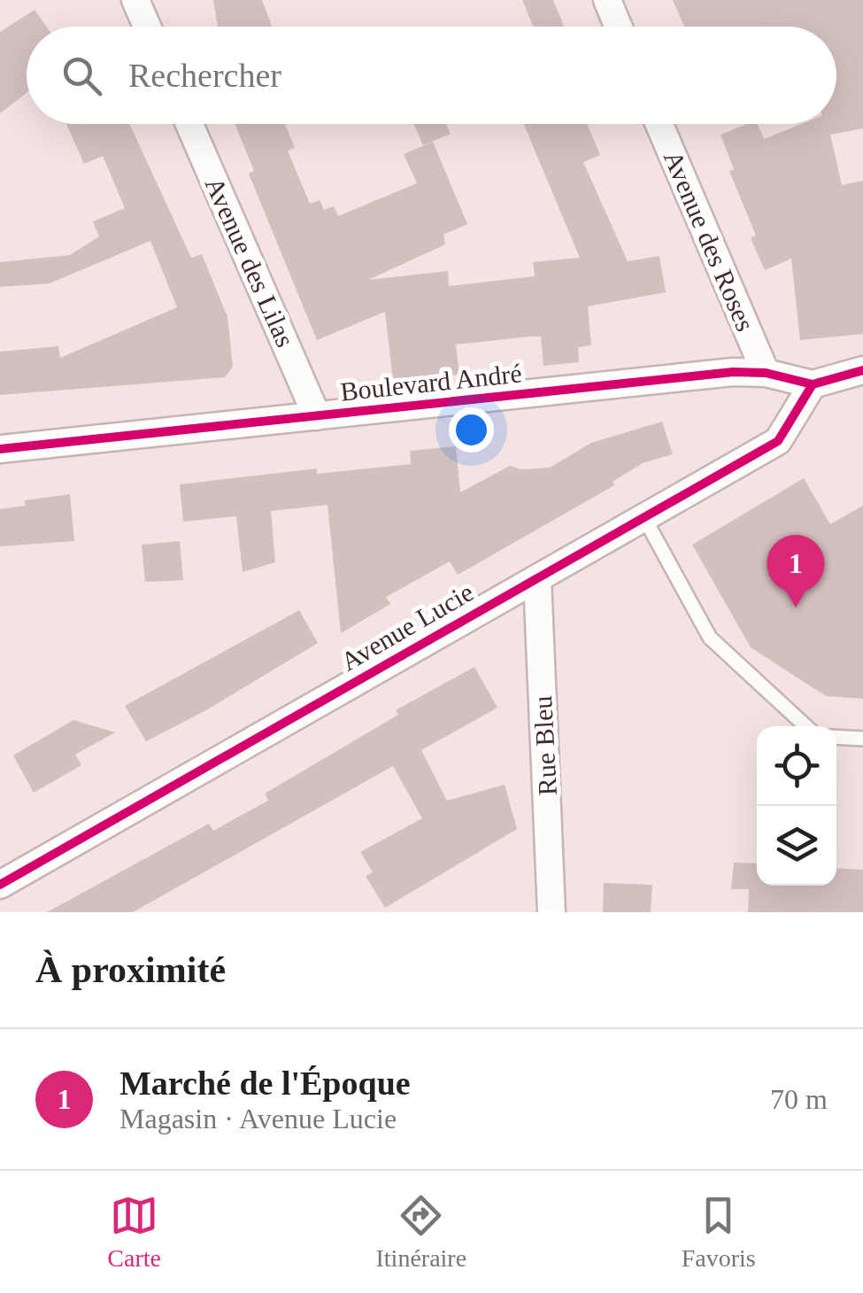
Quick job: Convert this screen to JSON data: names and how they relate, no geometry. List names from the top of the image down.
{
  "streets": {
    "street": [
      "Avenue des Roses",
      "Avenue des Lilas",
      "Boulevard André",
      "Avenue Lucie",
      "Rue Bleu"
    ]
  },
  "crossings": [
    ["Avenue des Roses", "Boulevard André"],
    ["Avenue des Lilas", "Boulevard André"],
    ["Boulevard André", "Avenue Lucie"],
    ["Avenue Lucie", "Rue Bleu"]
  ],
  "page": {
    "search": "Rechercher",
    "pins": "1",
    "heading": "À proximité",
    "list": [
      {
        "mark": "1",
        "name": "Marché de l'Époque",
        "note": "Magasin · Avenue Lucie",
        "value": "70 m"
      }
    ],
    "nav": ["Carte", "Itinéraire", "Favoris"]
  }
}
